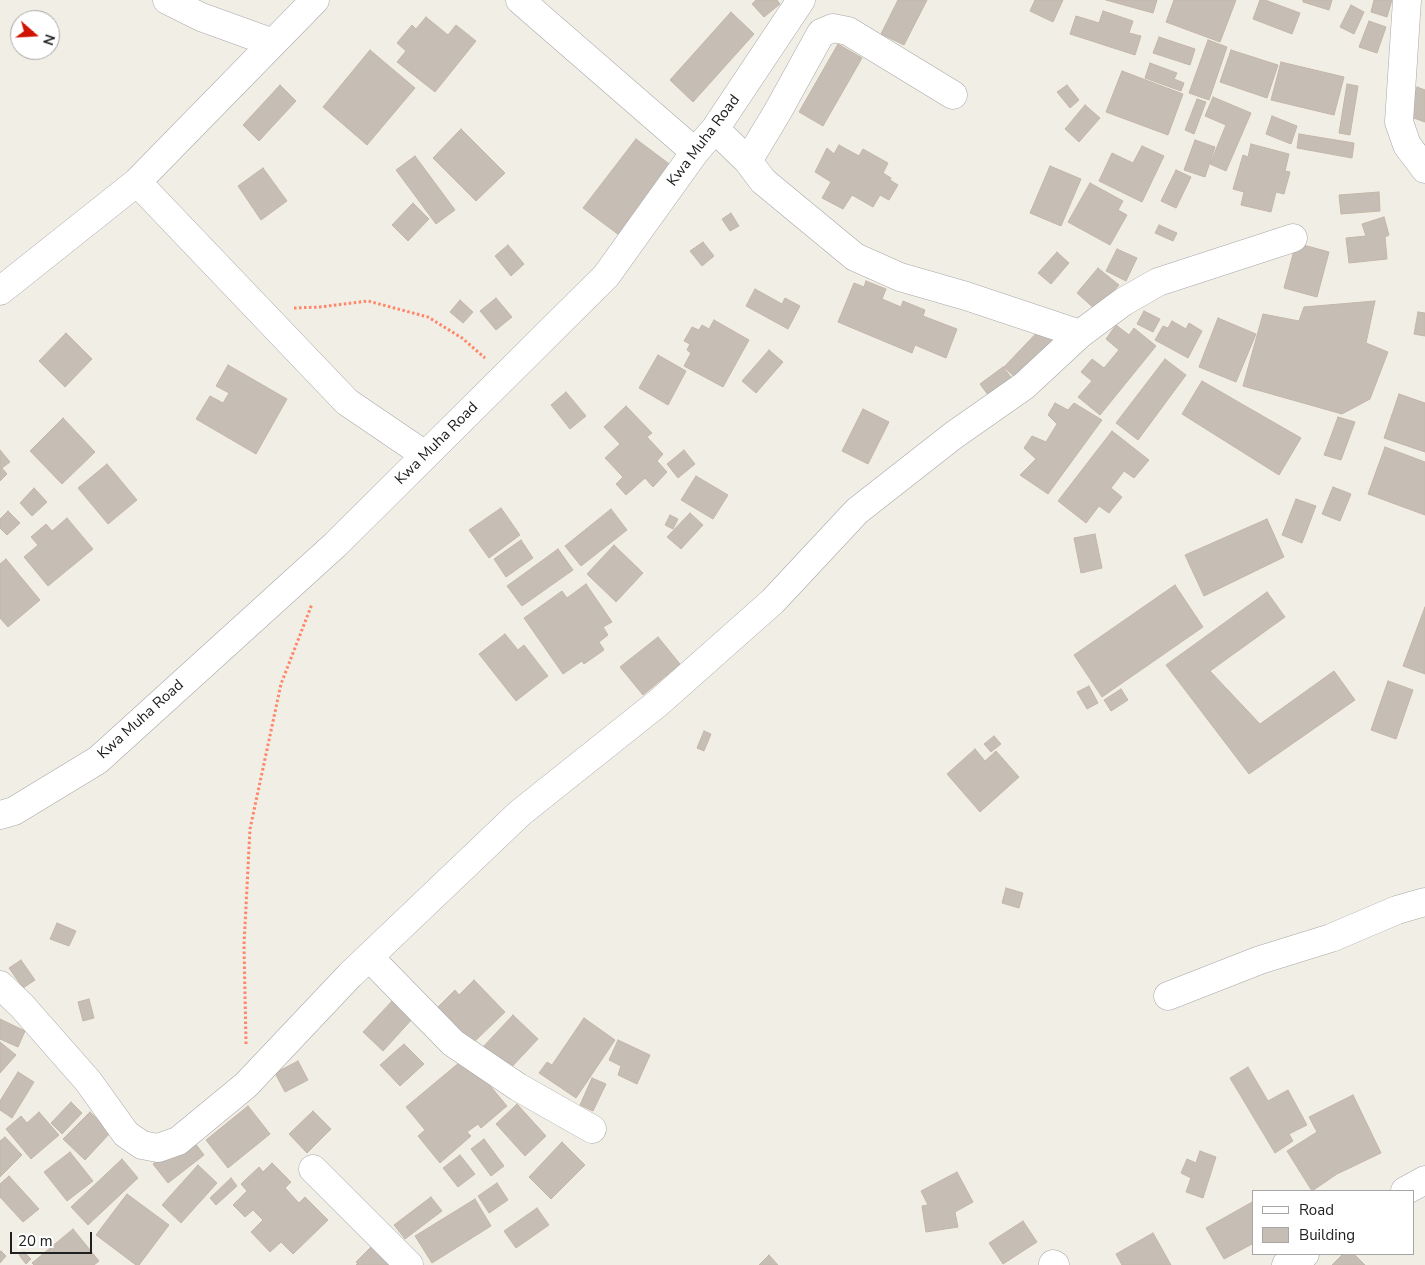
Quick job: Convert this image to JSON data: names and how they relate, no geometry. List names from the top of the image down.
{
  "streets": {
    "street": ["Kwa Muha Road"]
  },
  "legend": ["Road", "Building"],
  "scale_bar": "20 m",
  "north": "right"
}
